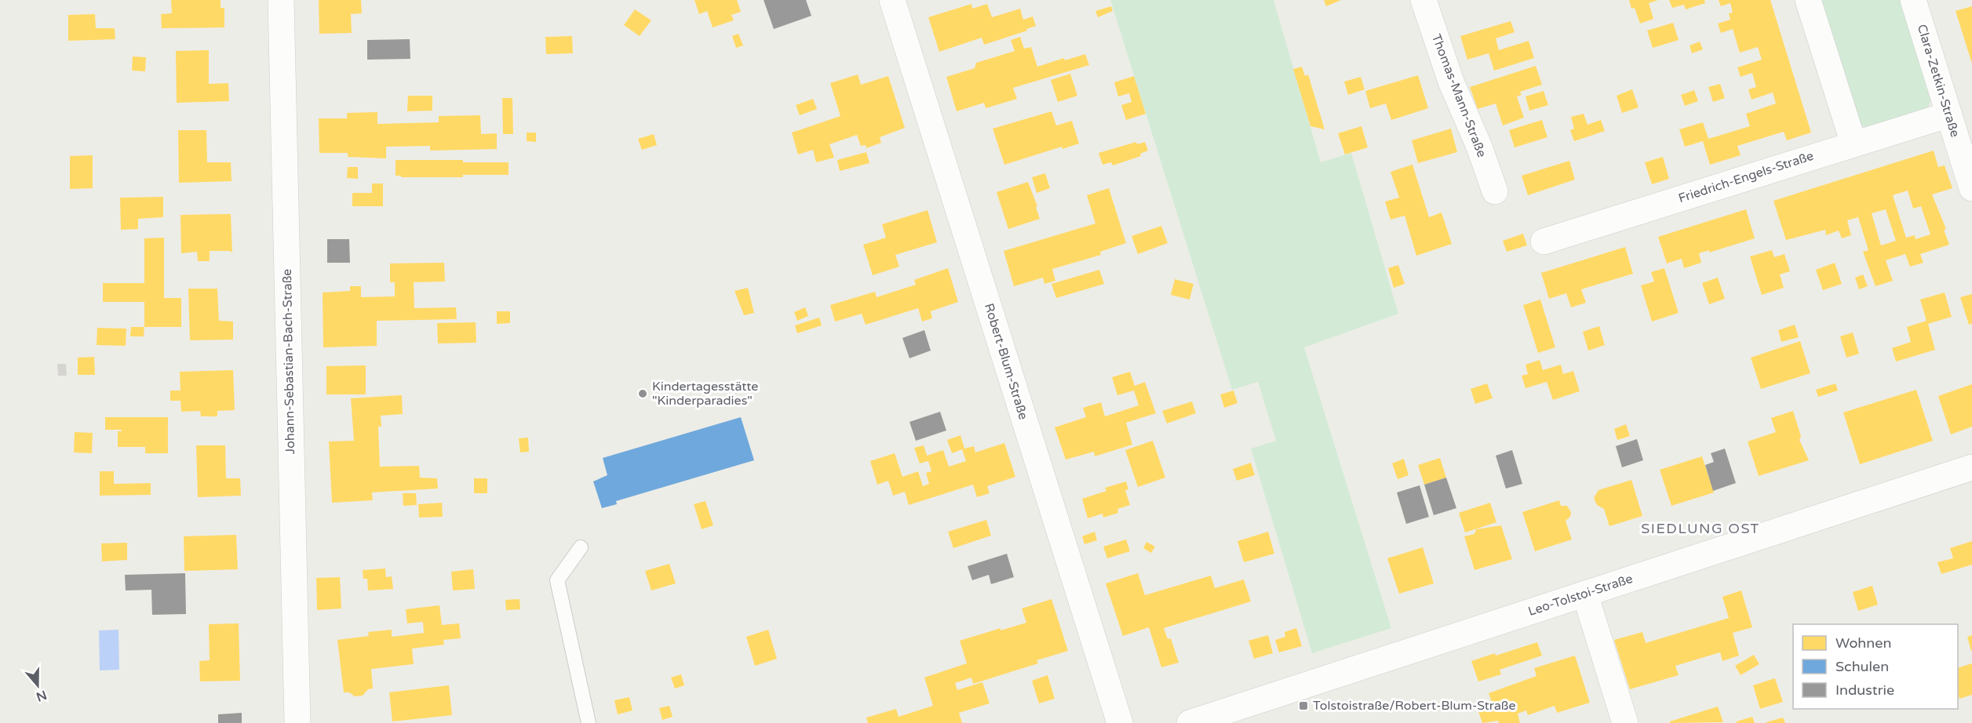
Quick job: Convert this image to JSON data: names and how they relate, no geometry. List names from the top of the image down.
{
  "streets": {
    "street": [
      "Clara-Zetkin-Straße",
      "Thomas-Mann-Straße",
      "Friedrich-Engels-Straße",
      "Johann-Sebastian-Bach-Straße",
      "Robert-Blum-Straße",
      "Leo-Tolstoi-Straße"
    ]
  },
  "crossings": [
    ["Clara-Zetkin-Straße", "Friedrich-Engels-Straße"]
  ],
  "districts": ["SIEDLUNG OST"],
  "places": {
    "other": ["Kindertagesstätte \"Kinderparadies\""],
    "transit": ["Tolstoistraße/Robert-Blum-Straße"]
  },
  "legend": ["Wohnen", "Schulen", "Industrie"],
  "north": "bottom"
}
